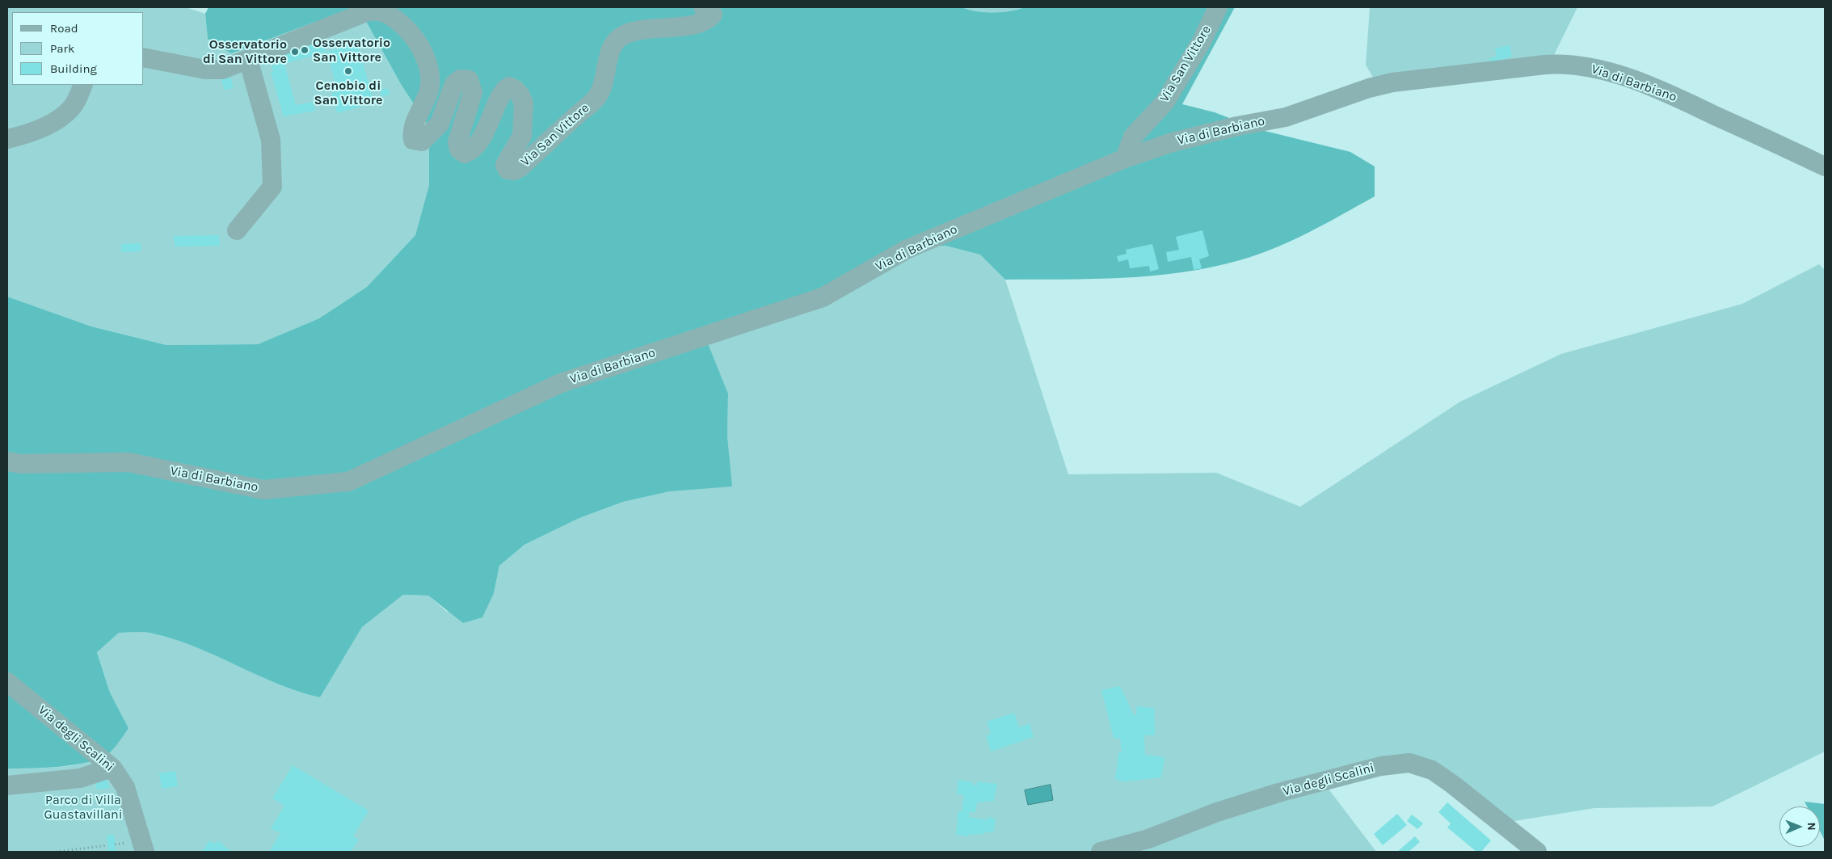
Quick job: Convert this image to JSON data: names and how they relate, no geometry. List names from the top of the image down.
{
  "streets": {
    "street": ["Via San Vittore", "Via di Barbiano", "Via degli Scalini"]
  },
  "crossings": [
    ["Via San Vittore", "Via di Barbiano"]
  ],
  "parks": ["Parco di Villa Guastavillani"],
  "places": ["Osservatorio San Vittore", "Osservatorio di San Vittore", "Cenobio di San Vittore"],
  "legend": ["Road", "Park", "Building"],
  "north": "right"
}
